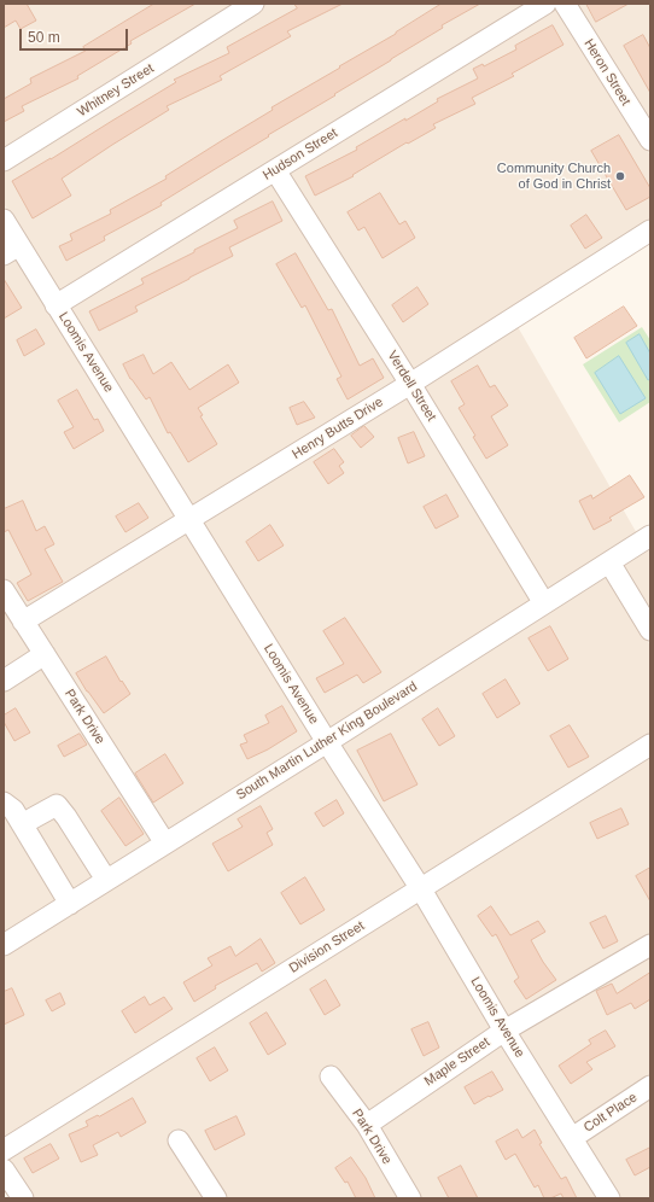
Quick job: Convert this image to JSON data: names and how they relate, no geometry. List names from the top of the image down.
{
  "streets": {
    "street": [
      "Heron Street",
      "Whitney Street",
      "Hudson Street",
      "Loomis Avenue",
      "Verdell Street",
      "Henry Butts Drive",
      "Park Drive",
      "South Martin Luther King Boulevard",
      "Division Street",
      "Maple Street",
      "Colt Place"
    ]
  },
  "crossings": [
    ["Hudson Street", "Loomis Avenue"],
    ["Hudson Street", "Verdell Street"],
    ["Loomis Avenue", "Henry Butts Drive"],
    ["Loomis Avenue", "South Martin Luther King Boulevard"],
    ["Loomis Avenue", "Division Street"],
    ["Loomis Avenue", "Maple Street"],
    ["Loomis Avenue", "Colt Place"],
    ["Verdell Street", "Henry Butts Drive"],
    ["Verdell Street", "South Martin Luther King Boulevard"],
    ["Henry Butts Drive", "Park Drive"],
    ["Park Drive", "South Martin Luther King Boulevard"],
    ["Park Drive", "Maple Street"]
  ],
  "places": ["Community Church of God in Christ"],
  "scale_bar": "50 m"
}
